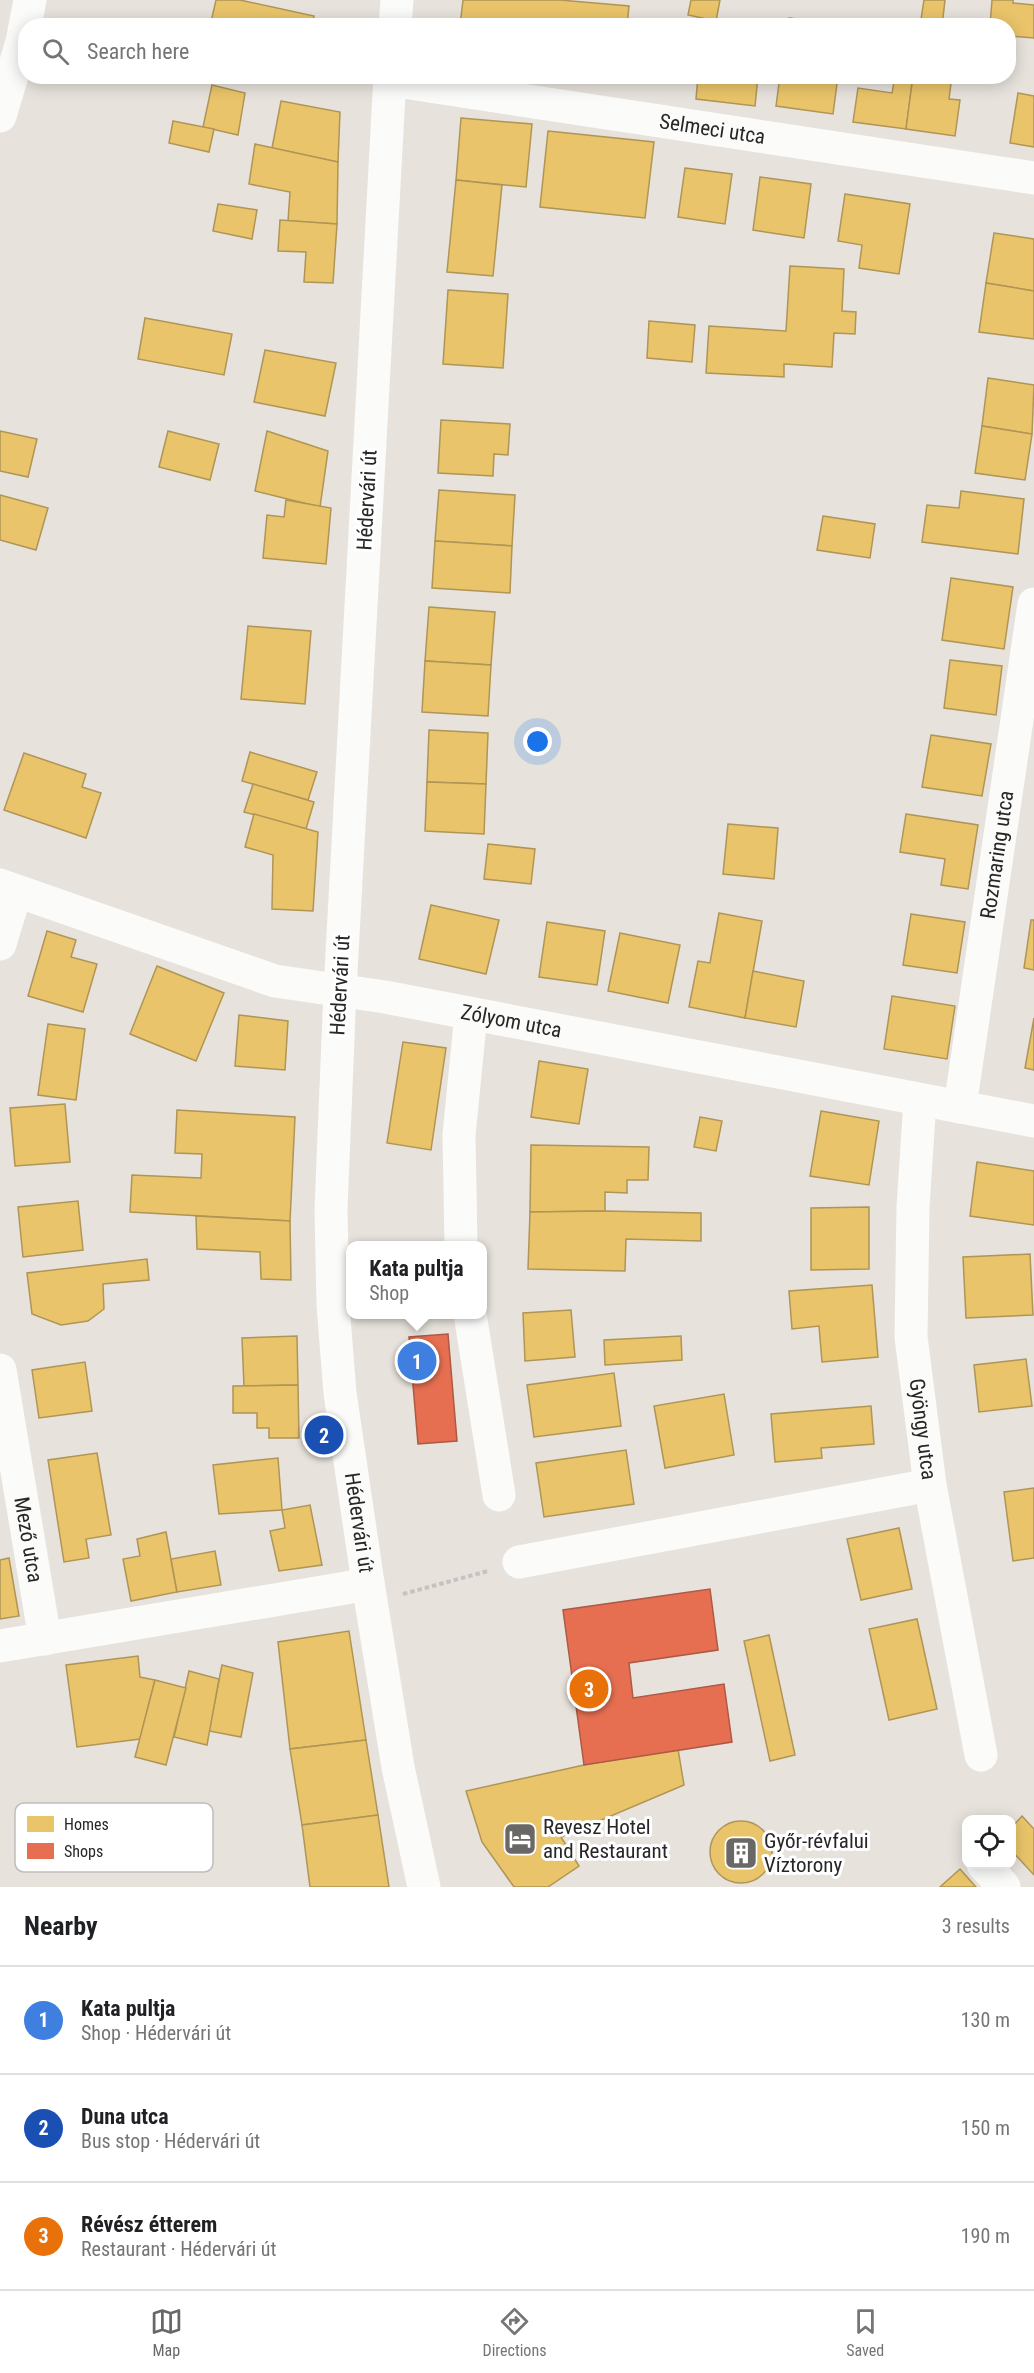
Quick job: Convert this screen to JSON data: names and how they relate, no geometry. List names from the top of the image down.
{
  "streets": {
    "street": [
      "Selmeci utca",
      "Hédervári út",
      "Rozmaring utca",
      "Zólyom utca",
      "Gyöngy utca",
      "Mező utca"
    ]
  },
  "crossings": [
    ["Hédervári út", "Zólyom utca"],
    ["Rozmaring utca", "Zólyom utca"],
    ["Zólyom utca", "Gyöngy utca"]
  ],
  "places": {
    "hotel": ["Revesz Hotel and Restaurant"],
    "building": ["Győr-révfalui Víztorony"]
  },
  "legend": ["Homes", "Shops"],
  "page": {
    "search": "Search here",
    "popup": ["Kata pultja", "Shop"],
    "pins": ["1", "2", "3"],
    "heading": ["Nearby", "3 results"],
    "list": [
      {
        "mark": "1",
        "name": "Kata pultja",
        "note": "Shop · Hédervári út",
        "value": "130 m"
      },
      {
        "mark": "2",
        "name": "Duna utca",
        "note": "Bus stop · Hédervári út",
        "value": "150 m"
      },
      {
        "mark": "3",
        "name": "Révész étterem",
        "note": "Restaurant · Hédervári út",
        "value": "190 m"
      }
    ],
    "nav": ["Map", "Directions", "Saved"]
  }
}
